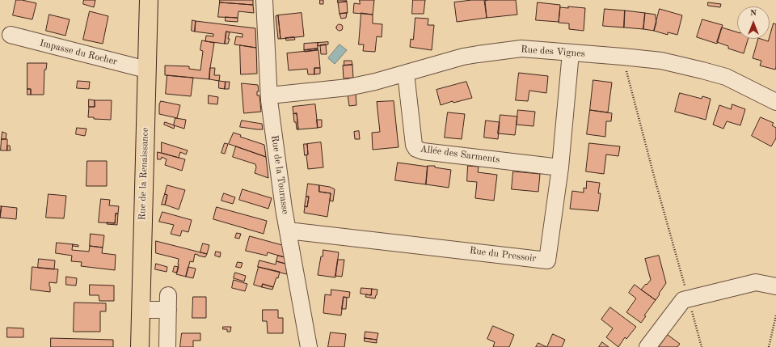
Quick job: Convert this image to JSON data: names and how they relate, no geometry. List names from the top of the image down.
{
  "streets": {
    "main road": ["Rue de la Renaissance"],
    "street": [
      "Rue des Vignes",
      "Impasse du Rocher",
      "Allée des Sarments",
      "Rue de la Tourasse",
      "Rue du Pressoir"
    ]
  },
  "crossings": [
    ["Rue des Vignes", "Allée des Sarments"],
    ["Rue des Vignes", "Rue de la Tourasse"],
    ["Rue des Vignes", "Rue du Pressoir"],
    ["Impasse du Rocher", "Rue de la Renaissance"],
    ["Allée des Sarments", "Rue du Pressoir"],
    ["Rue de la Tourasse", "Rue du Pressoir"]
  ],
  "north": "top"
}
